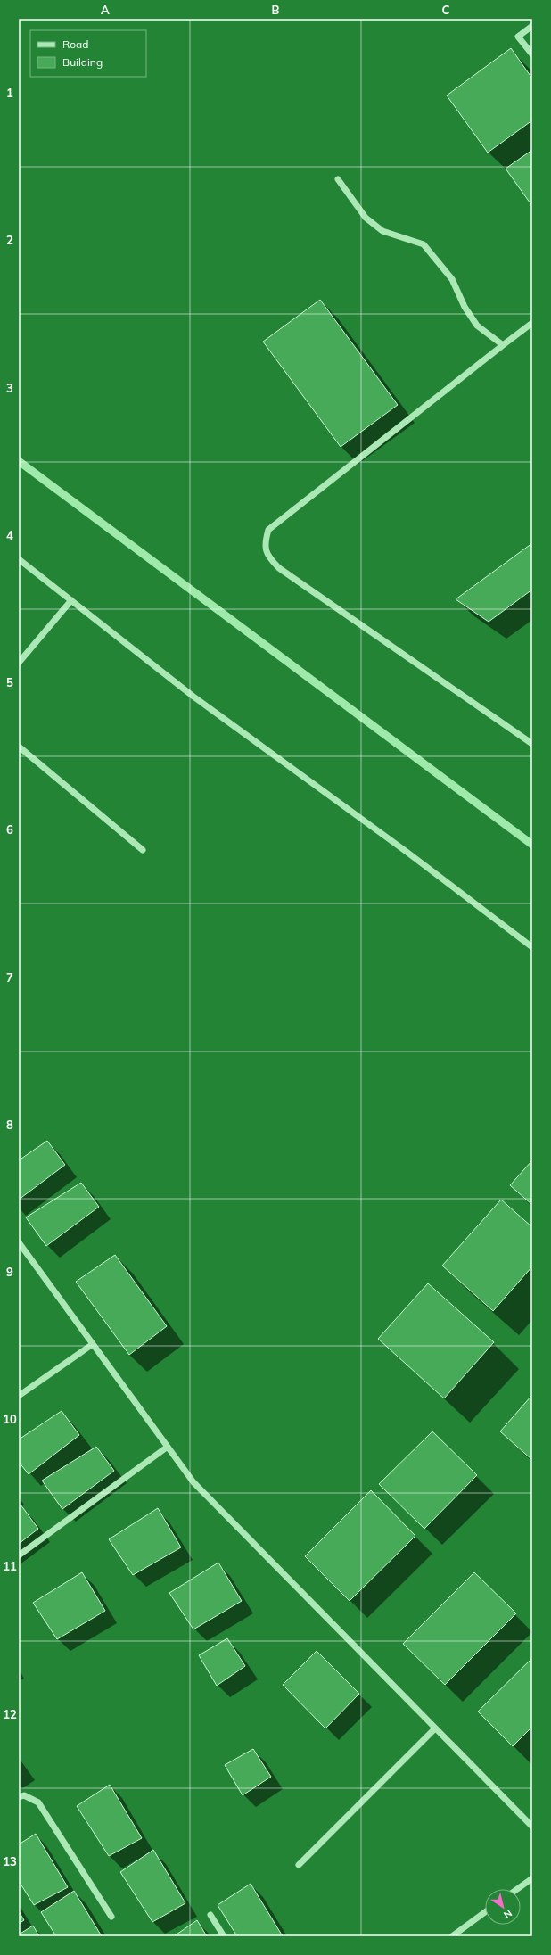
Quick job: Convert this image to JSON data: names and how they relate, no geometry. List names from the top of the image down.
{
  "legend": ["Road", "Building"],
  "north": "bottom right",
  "grid": {
    "columns": ["A", "B", "C"],
    "rows": [
      "1",
      "2",
      "3",
      "4",
      "5",
      "6",
      "7",
      "8",
      "9",
      "10",
      "11",
      "12",
      "13"
    ]
  }
}
